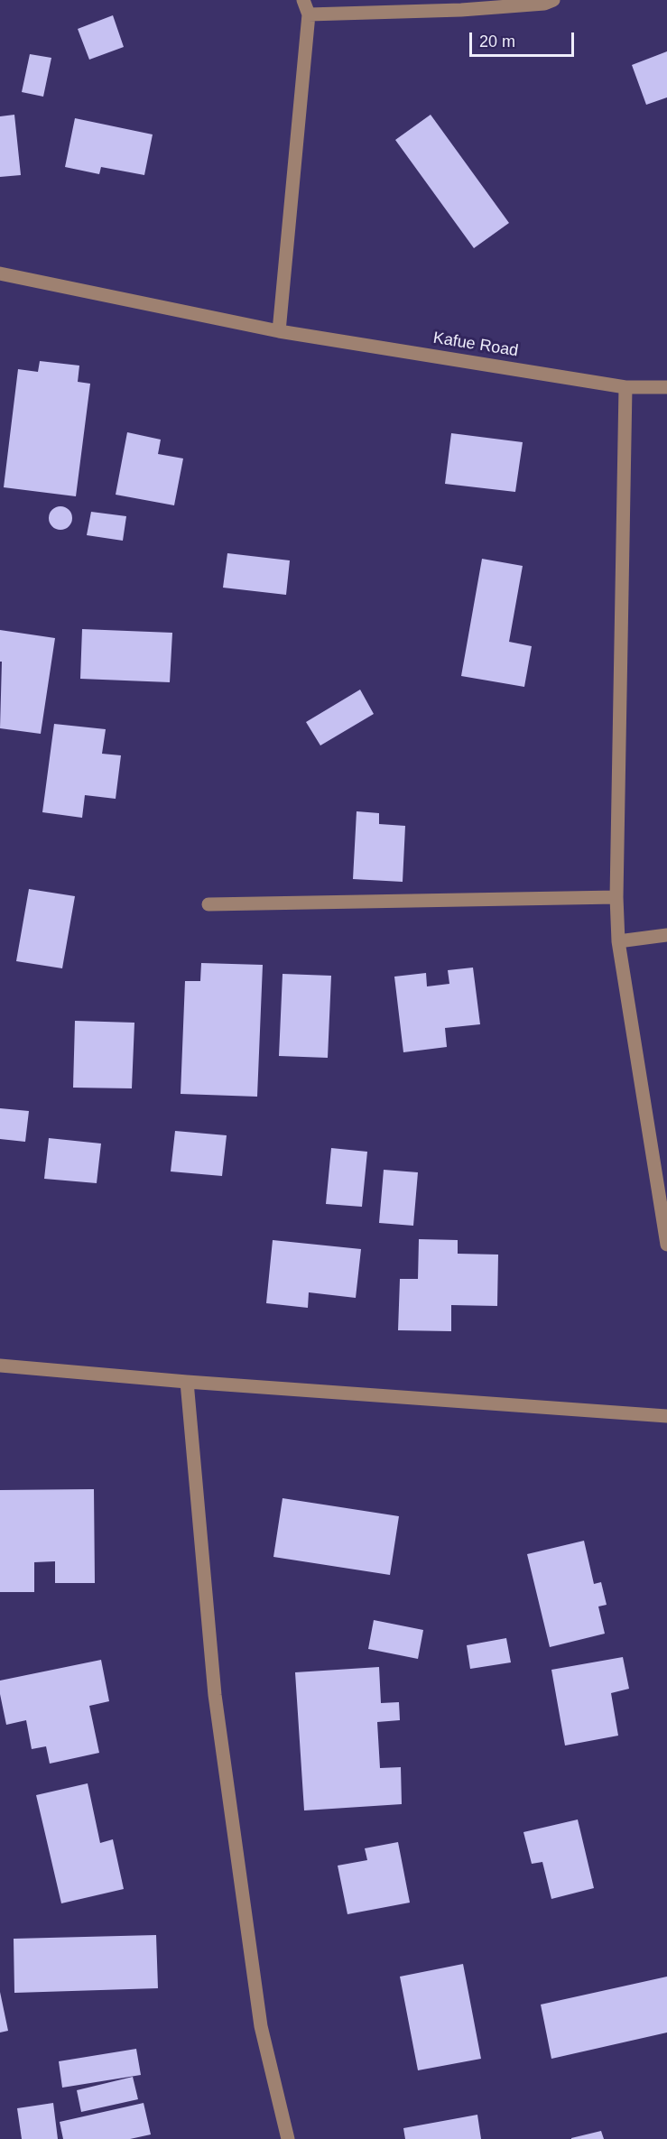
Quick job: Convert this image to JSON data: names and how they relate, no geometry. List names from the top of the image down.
{
  "streets": {
    "street": ["Kafue Road"]
  },
  "scale_bar": "20 m"
}
